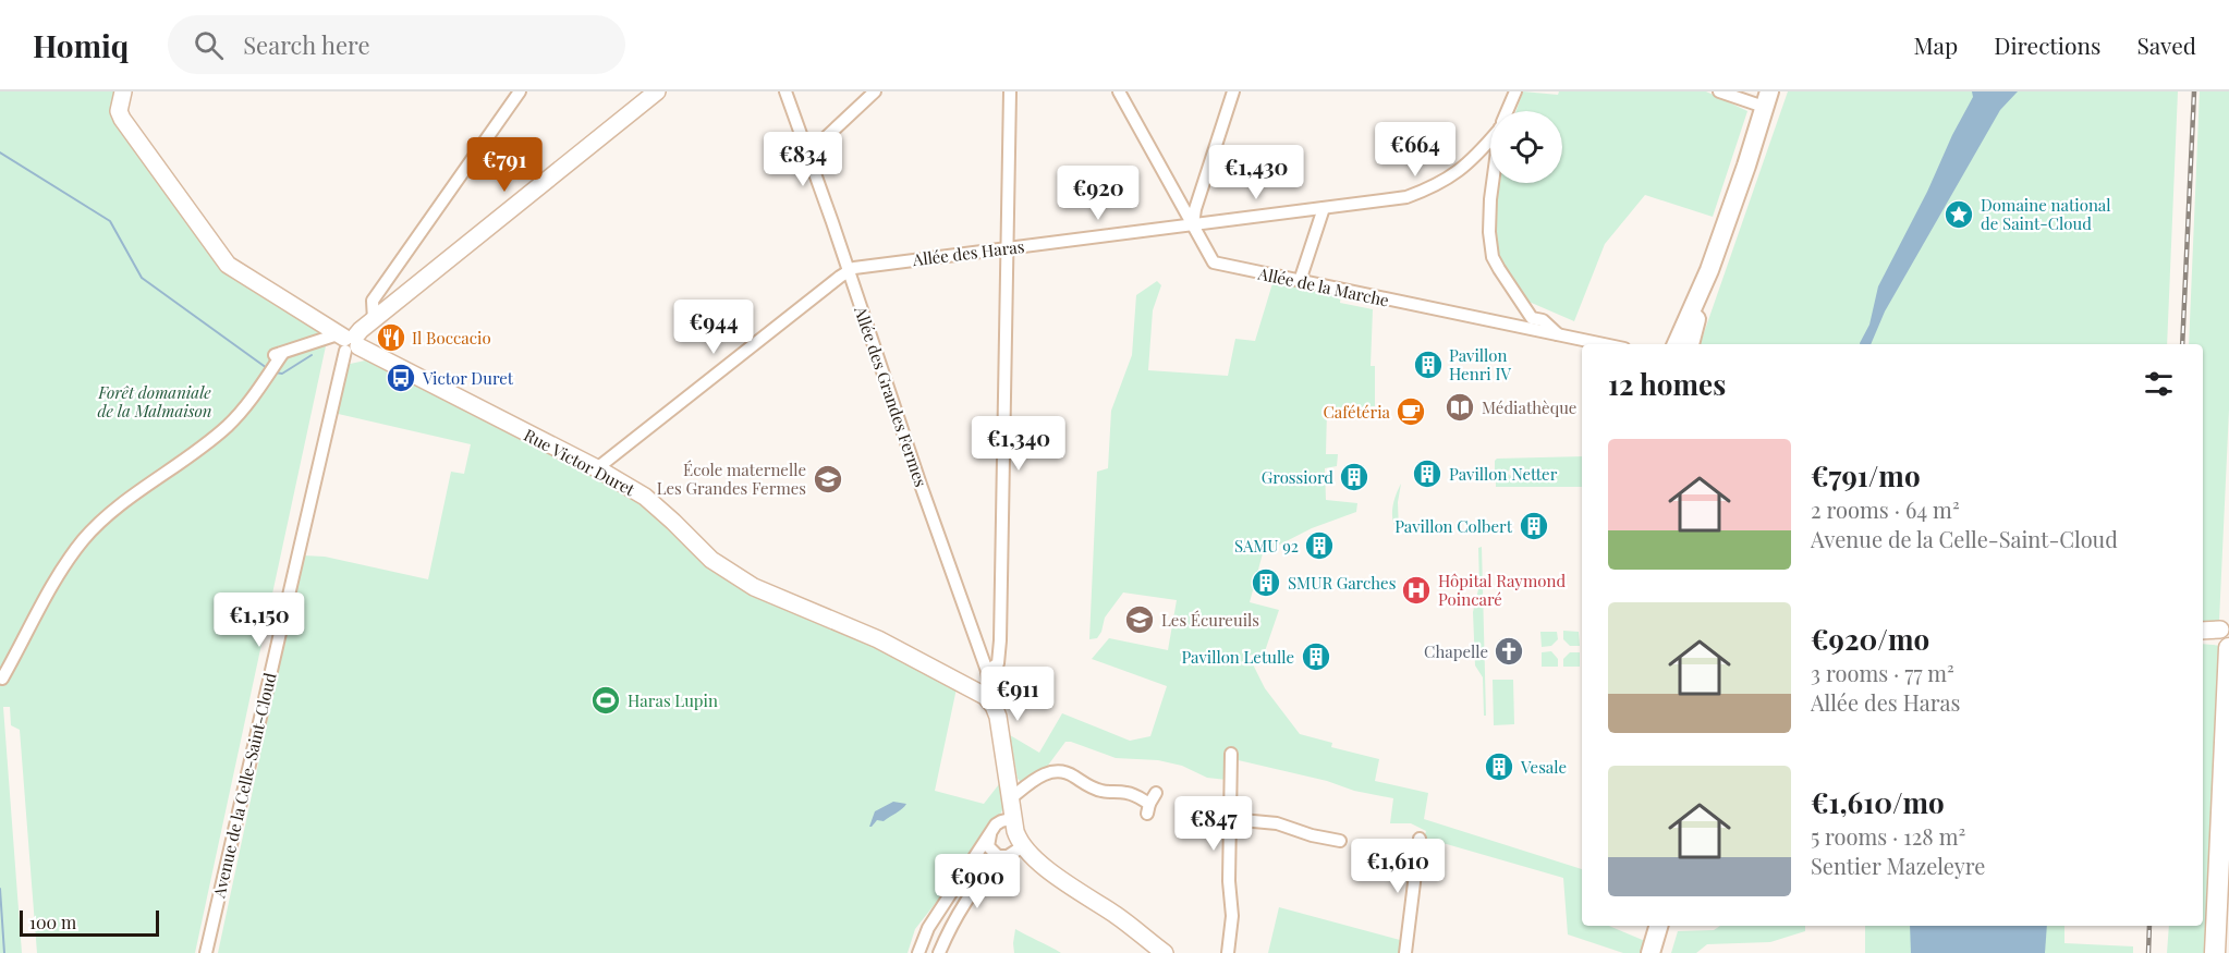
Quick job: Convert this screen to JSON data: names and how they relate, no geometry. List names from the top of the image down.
{
  "streets": {
    "street": [
      "Allée des Haras",
      "Allée de la Marche",
      "Allée des Grandes Fermes",
      "Rue Victor Duret",
      "Avenue de la Celle-Saint-Cloud"
    ]
  },
  "crossings": [
    ["Allée des Haras", "Allée de la Marche"],
    ["Allée des Haras", "Allée des Grandes Fermes"],
    ["Allée des Haras", "Rue Victor Duret"],
    ["Allée des Grandes Fermes", "Rue Victor Duret"],
    ["Rue Victor Duret", "Avenue de la Celle-Saint-Cloud"]
  ],
  "parks": ["Forêt domaniale de la Malmaison"],
  "places": {
    "place": ["Domaine national de Saint-Cloud"],
    "restaurant": ["Il Boccacio"],
    "building": [
      "Pavillon Henri IV",
      "Pavillon Netter",
      "Grossiord",
      "Pavillon Colbert",
      "SAMU 92",
      "SMUR Garches",
      "Pavillon Letulle",
      "Vesale"
    ],
    "bus stop": ["Victor Duret"],
    "library": ["Médiathèque"],
    "cafe": ["Cafétéria"],
    "school or university": ["École maternelle Les Grandes Fermes", "Les Écureuils"],
    "hospital": ["Hôpital Raymond Poincaré"],
    "church": ["Chapelle"],
    "sports": ["Haras Lupin"]
  },
  "scale_bar": "100 m",
  "page": {
    "header": "Homiq",
    "search": "Search here",
    "nav": ["Map", "Directions", "Saved"],
    "price": [
      "€664",
      "€834",
      "€791",
      "€1,430",
      "€920",
      "€944",
      "€1,340",
      "€1,150",
      "€911",
      "€847",
      "€1,610",
      "€900"
    ],
    "heading": "12 homes",
    "list": [
      {
        "name": "€791/mo",
        "note": "2 rooms · 64 m² · Avenue de la Celle-Saint-Cloud"
      },
      {
        "name": "€920/mo",
        "note": "3 rooms · 77 m² · Allée des Haras"
      },
      {
        "name": "€1,610/mo",
        "note": "5 rooms · 128 m² · Sentier Mazeleyre"
      }
    ],
    "scale": "100 m"
  }
}
